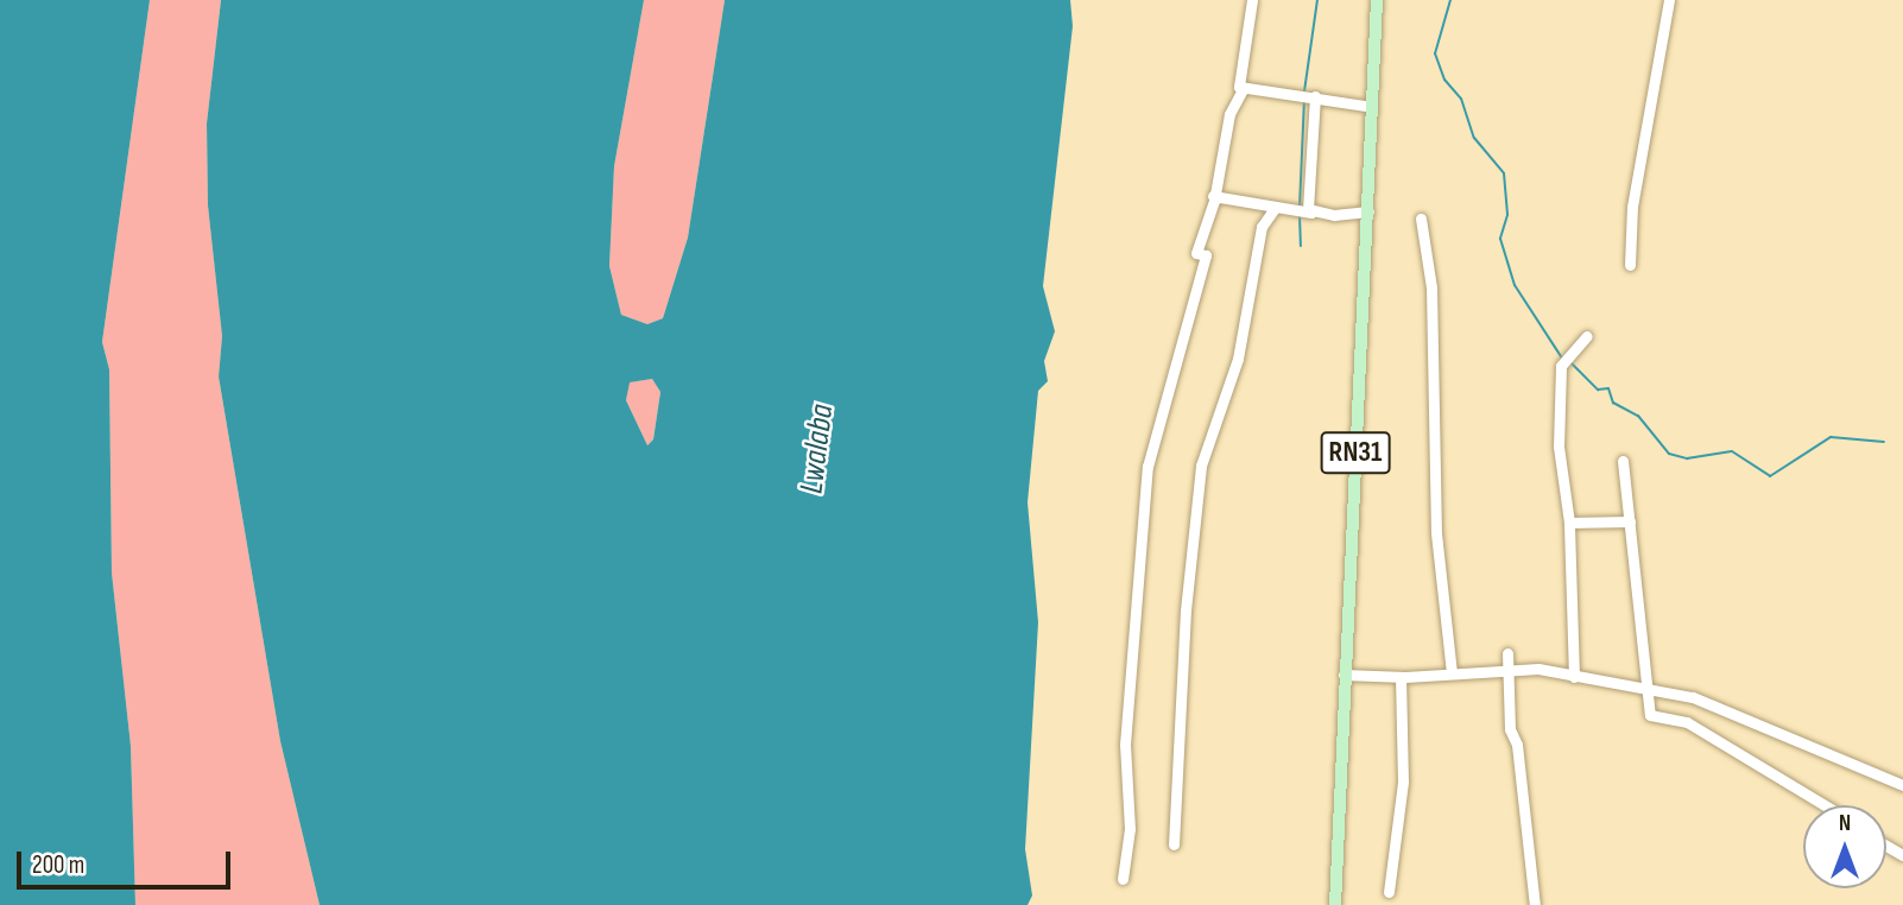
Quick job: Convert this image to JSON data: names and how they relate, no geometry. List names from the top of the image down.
{
  "streets": {
    "main road": ["RN31"]
  },
  "water": ["Lwalaba"],
  "scale_bar": "200 m",
  "north": "top"
}
